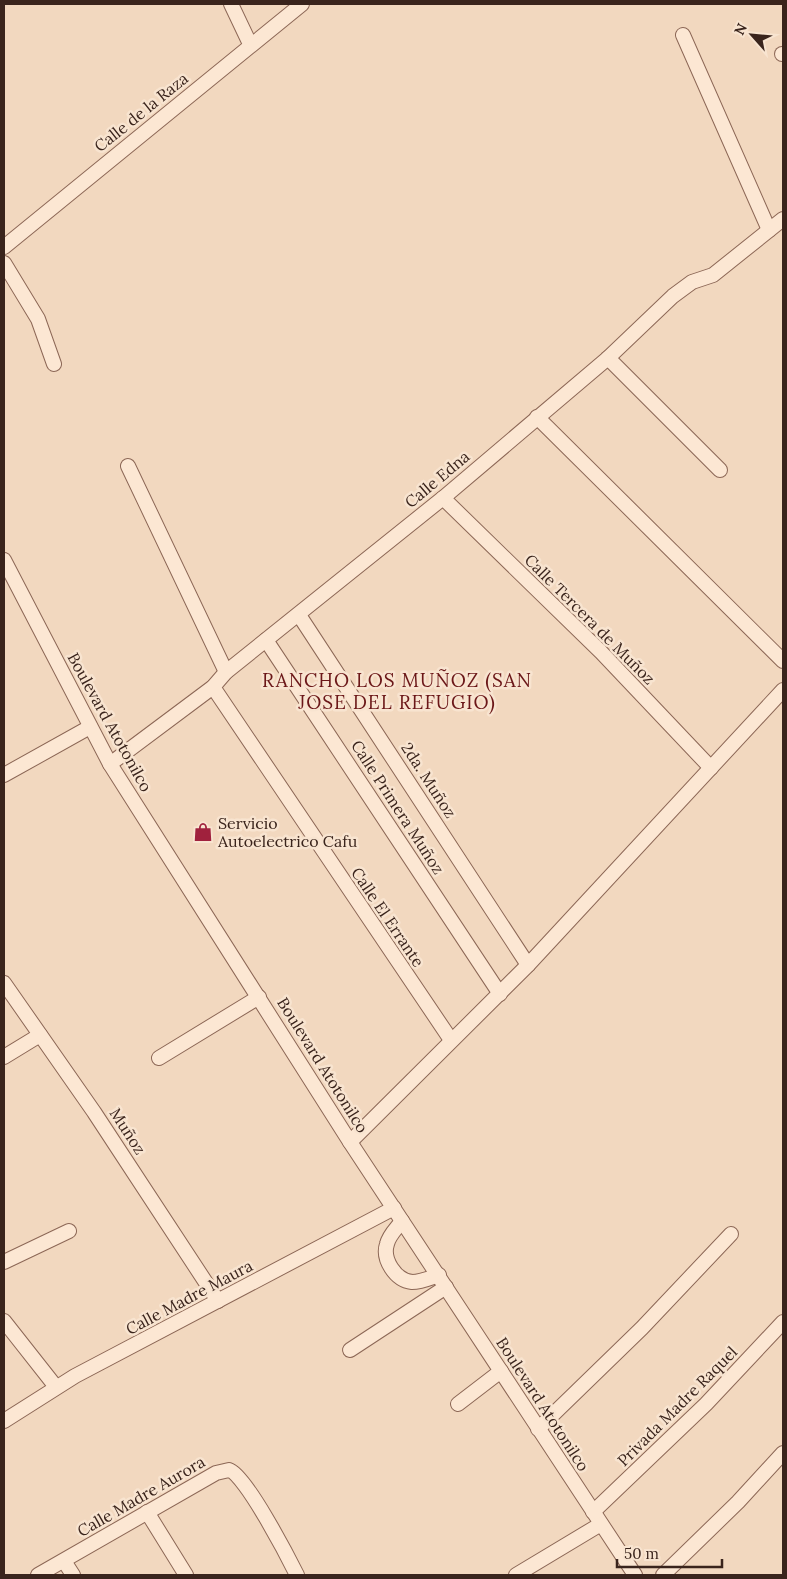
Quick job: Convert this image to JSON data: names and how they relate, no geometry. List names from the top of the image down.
{
  "streets": {
    "street": [
      "Calle de la Raza",
      "Calle Edna",
      "Calle Tercera de Muñoz",
      "Boulevard Atotonilco",
      "2da. Muñoz",
      "Calle Primera Muñoz",
      "Calle El Errante",
      "Muñoz",
      "Calle Madre Maura",
      "Privada Madre Raquel",
      "Calle Madre Aurora"
    ]
  },
  "crossings": [
    ["Calle Edna", "Calle Tercera de Muñoz"],
    ["Calle Edna", "Boulevard Atotonilco"],
    ["Calle Edna", "2da. Muñoz"],
    ["Calle Edna", "Calle Primera Muñoz"],
    ["Calle Edna", "Calle El Errante"],
    ["Boulevard Atotonilco", "Calle Madre Maura"],
    ["Boulevard Atotonilco", "Privada Madre Raquel"],
    ["Muñoz", "Calle Madre Maura"]
  ],
  "districts": ["RANCHO LOS MUÑOZ (SAN JOSE DEL REFUGIO)"],
  "places": {
    "shop": ["Servicio Autoelectrico Cafu"]
  },
  "scale_bar": "50 m",
  "north": "top left"
}
